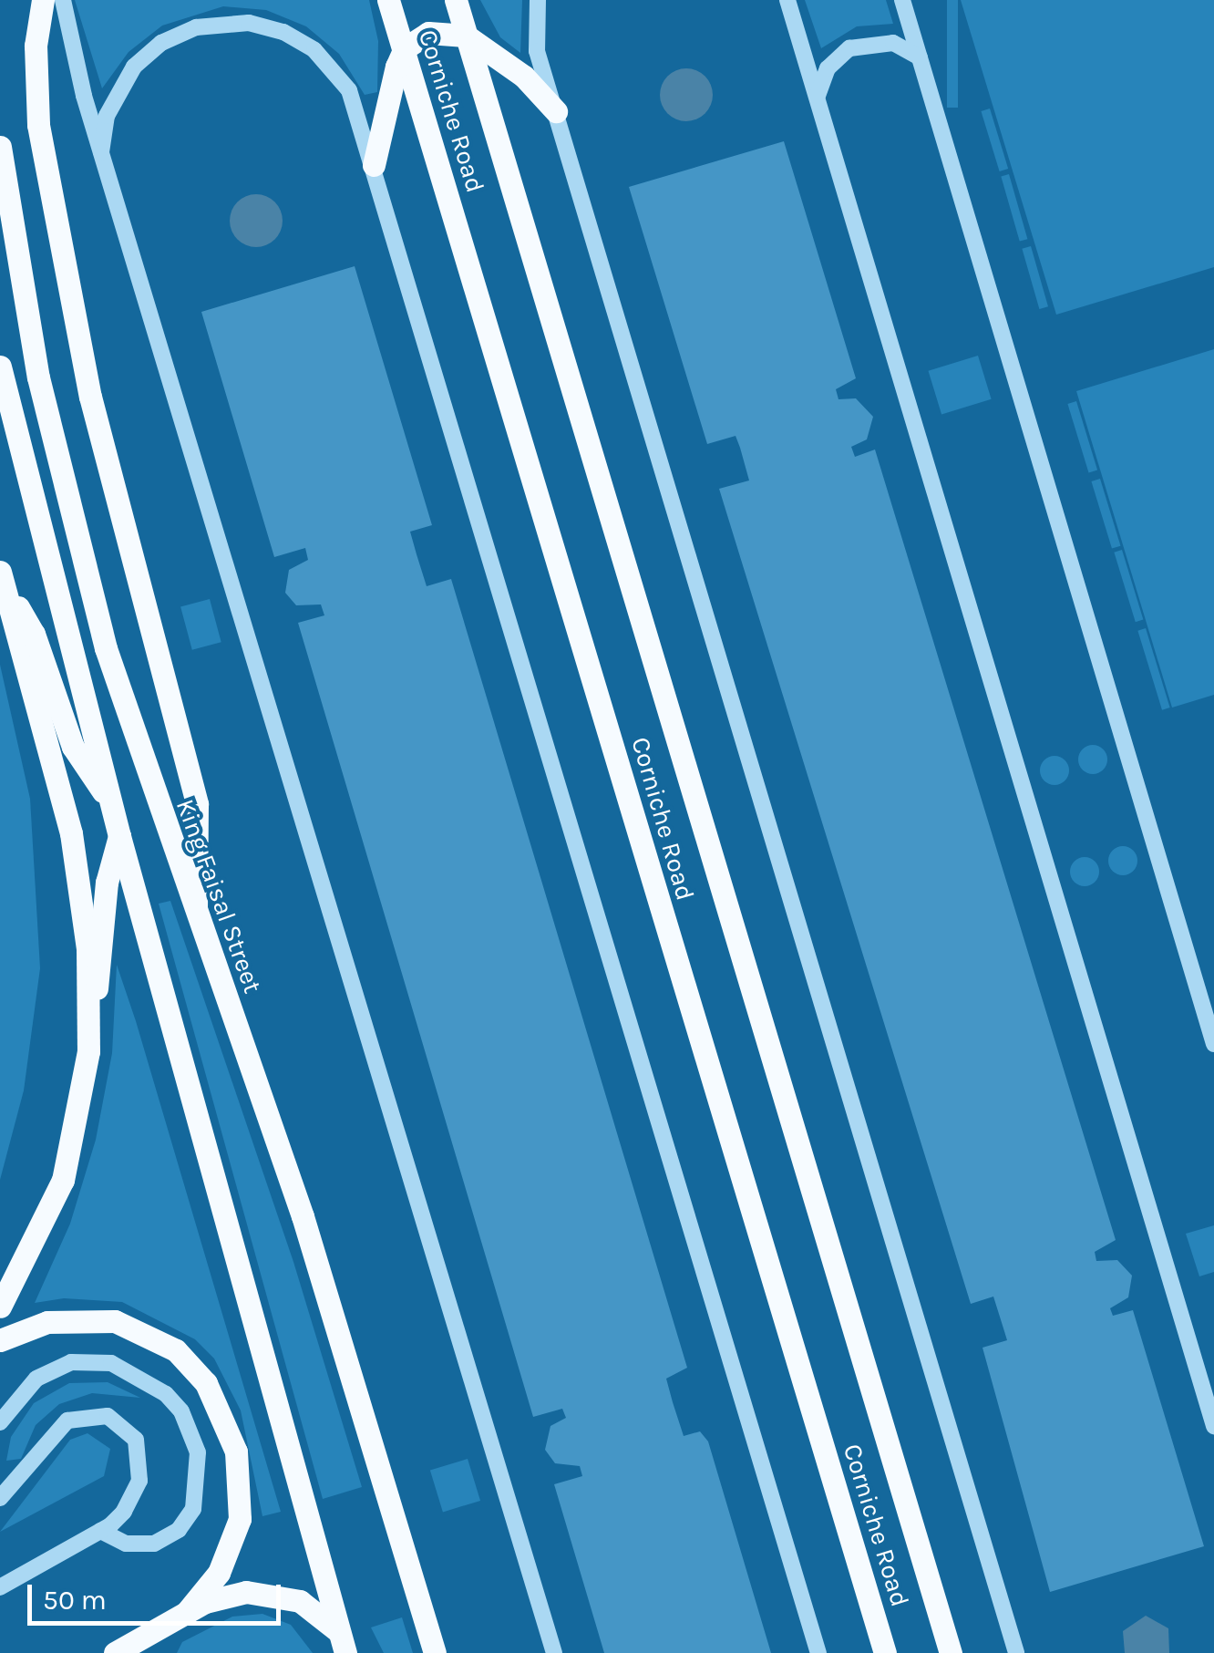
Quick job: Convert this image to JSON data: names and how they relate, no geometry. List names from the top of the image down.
{
  "streets": {
    "main road": ["Corniche Road", "King Faisal Street"]
  },
  "scale_bar": "50 m"
}
